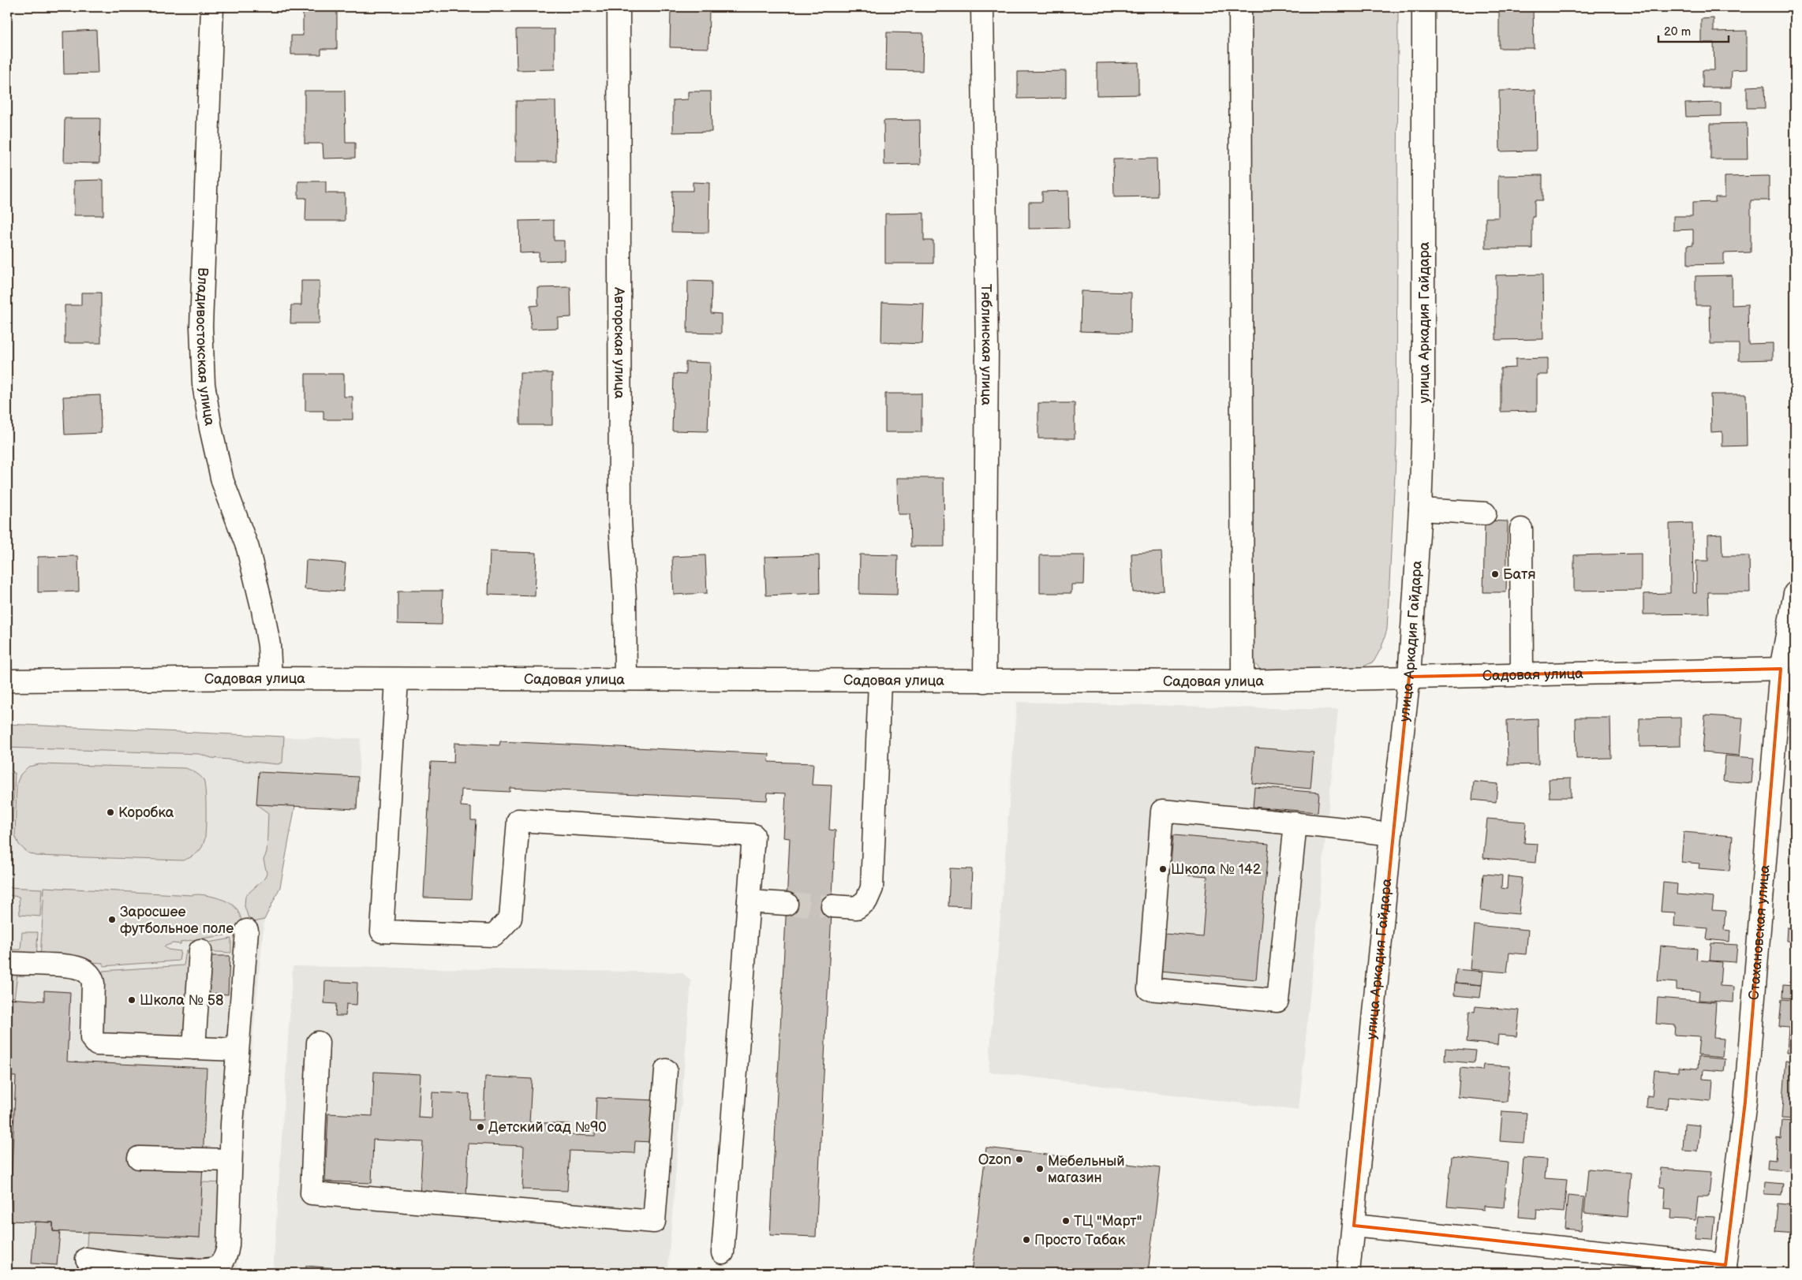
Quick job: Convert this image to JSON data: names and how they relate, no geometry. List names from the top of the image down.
{
  "streets": {
    "street": [
      "улица Аркадия Гайдара",
      "Авторская улица",
      "Тяблинская улица",
      "Владивостокская улица",
      "Садовая улица",
      "Стахановская улица"
    ]
  },
  "crossings": [
    ["улица Аркадия Гайдара", "Садовая улица"],
    ["Авторская улица", "Садовая улица"],
    ["Тяблинская улица", "Садовая улица"],
    ["Владивостокская улица", "Садовая улица"],
    ["Садовая улица", "Стахановская улица"]
  ],
  "places": [
    "Батя",
    "Коробка",
    "Школа № 142",
    "Заросшее футбольное поле",
    "Школа № 58",
    "Детский сад №90",
    "Ozon",
    "Мебельный магазин",
    "ТЦ \"Март\"",
    "Просто Табак"
  ],
  "scale_bar": "20 m"
}
